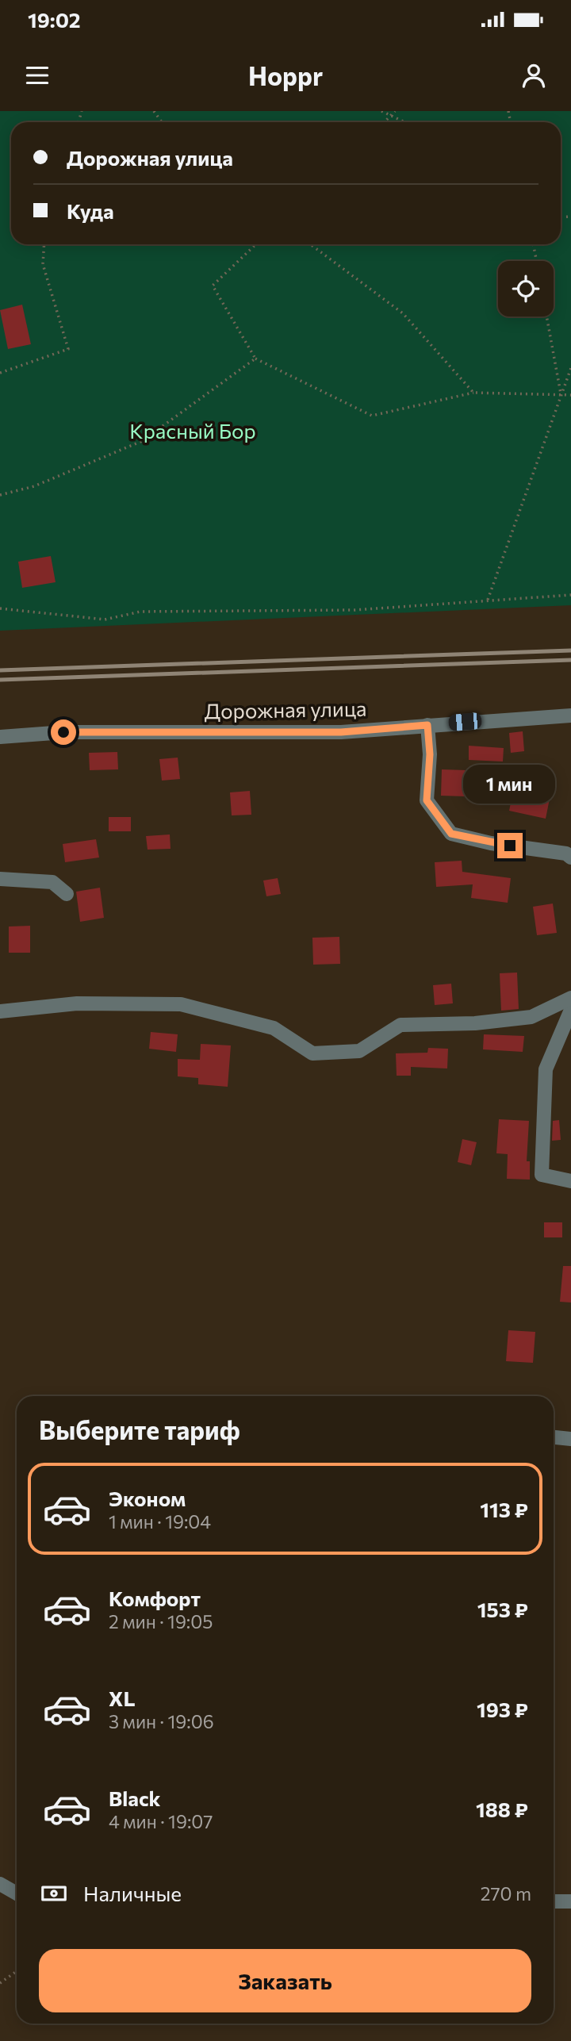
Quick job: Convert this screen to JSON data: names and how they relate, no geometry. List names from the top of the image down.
{
  "streets": {
    "street": ["Дорожная улица"]
  },
  "parks": ["Красный Бор"],
  "page": {
    "status": "19:02",
    "header": "Hoppr",
    "banner": ["Дорожная улица", "Куда"],
    "bubble": "1 мин",
    "heading": "Выберите тариф",
    "list": [
      {
        "name": "Эконом",
        "note": "1 мин · 19:04",
        "value": "113 ₽"
      },
      {
        "name": "Комфорт",
        "note": "2 мин · 19:05",
        "value": "153 ₽"
      },
      {
        "name": "XL",
        "note": "3 мин · 19:06",
        "value": "193 ₽"
      },
      {
        "name": "Black",
        "note": "4 мин · 19:07",
        "value": "188 ₽"
      }
    ],
    "pay": ["Наличные", "270 m"],
    "buttons": "Заказать"
  }
}
